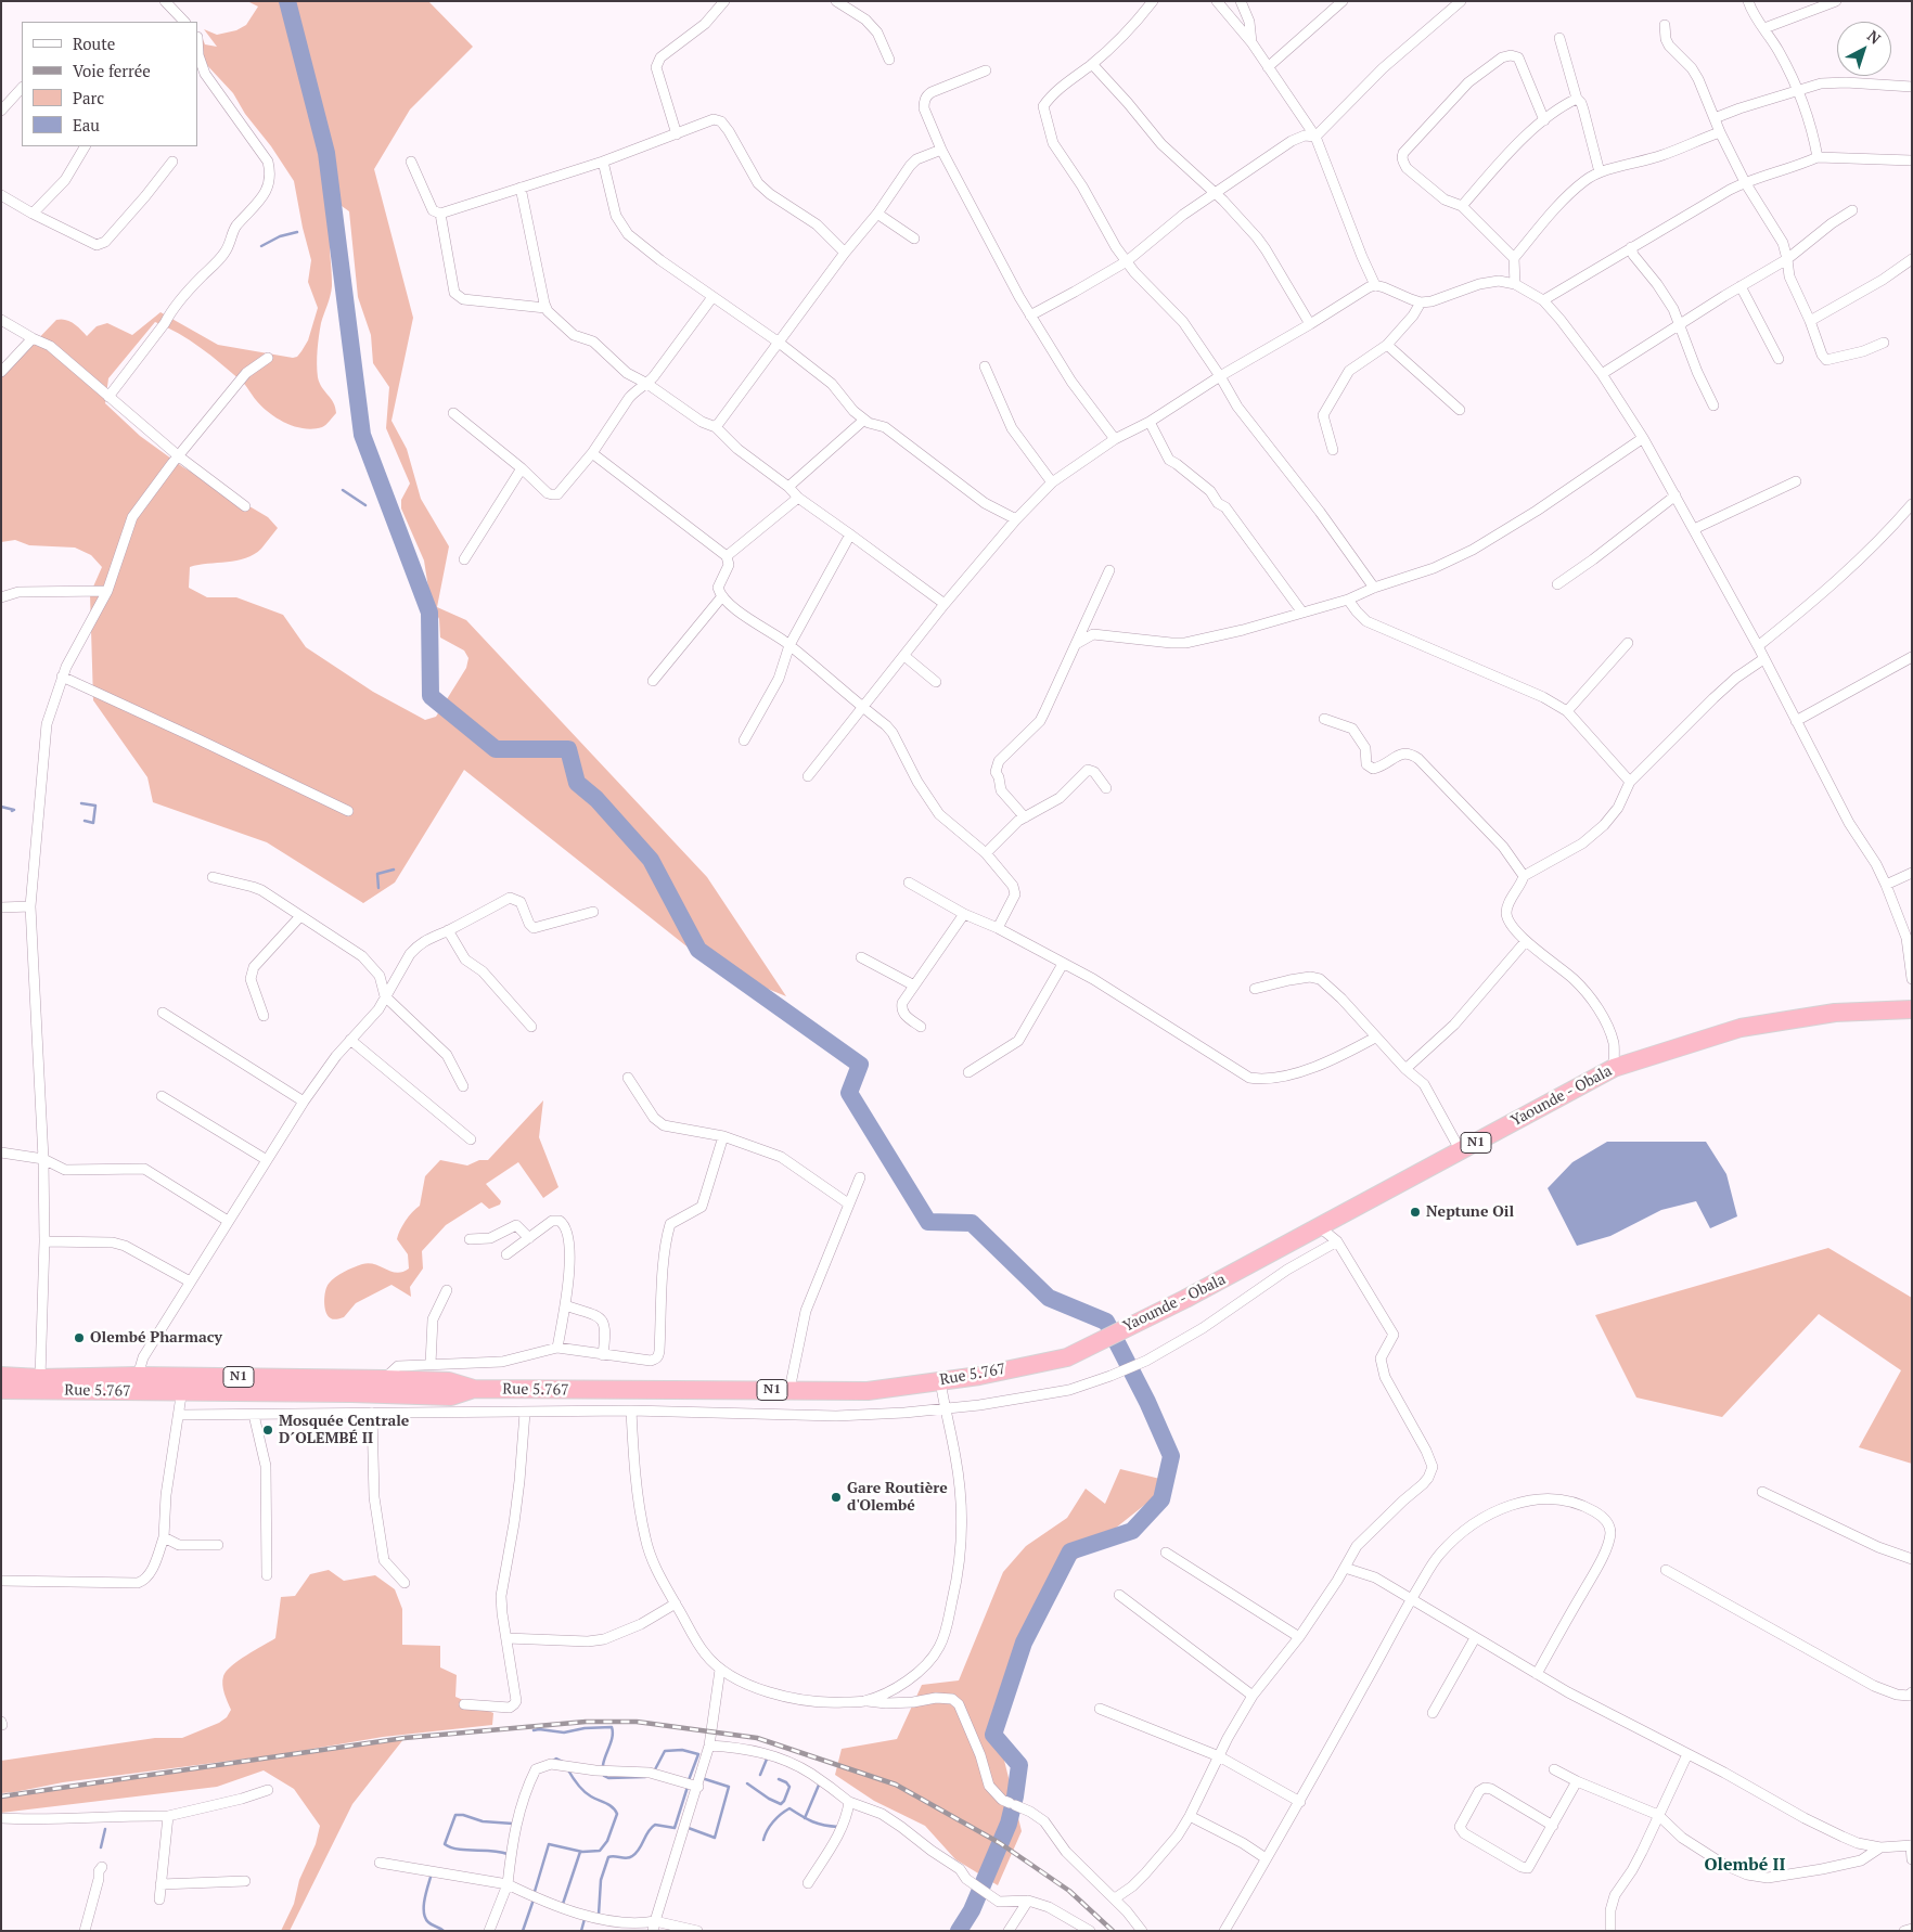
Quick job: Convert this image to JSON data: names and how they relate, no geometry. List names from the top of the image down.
{
  "streets": {
    "highway": ["Yaounde - Obala", "N1", "Rue 5.767"]
  },
  "crossings": [
    ["Yaounde - Obala", "Rue 5.767"],
    ["N1", "Rue 5.767"]
  ],
  "districts": ["Olembé II"],
  "places": [
    "Neptune Oil",
    "Olembé Pharmacy",
    "Mosquée Centrale D´OLEMBÉ II",
    "Gare Routière d'Olembé"
  ],
  "legend": [
    "Route",
    "Voie ferrée",
    "Parc",
    "Eau"
  ],
  "north": "top right"
}
